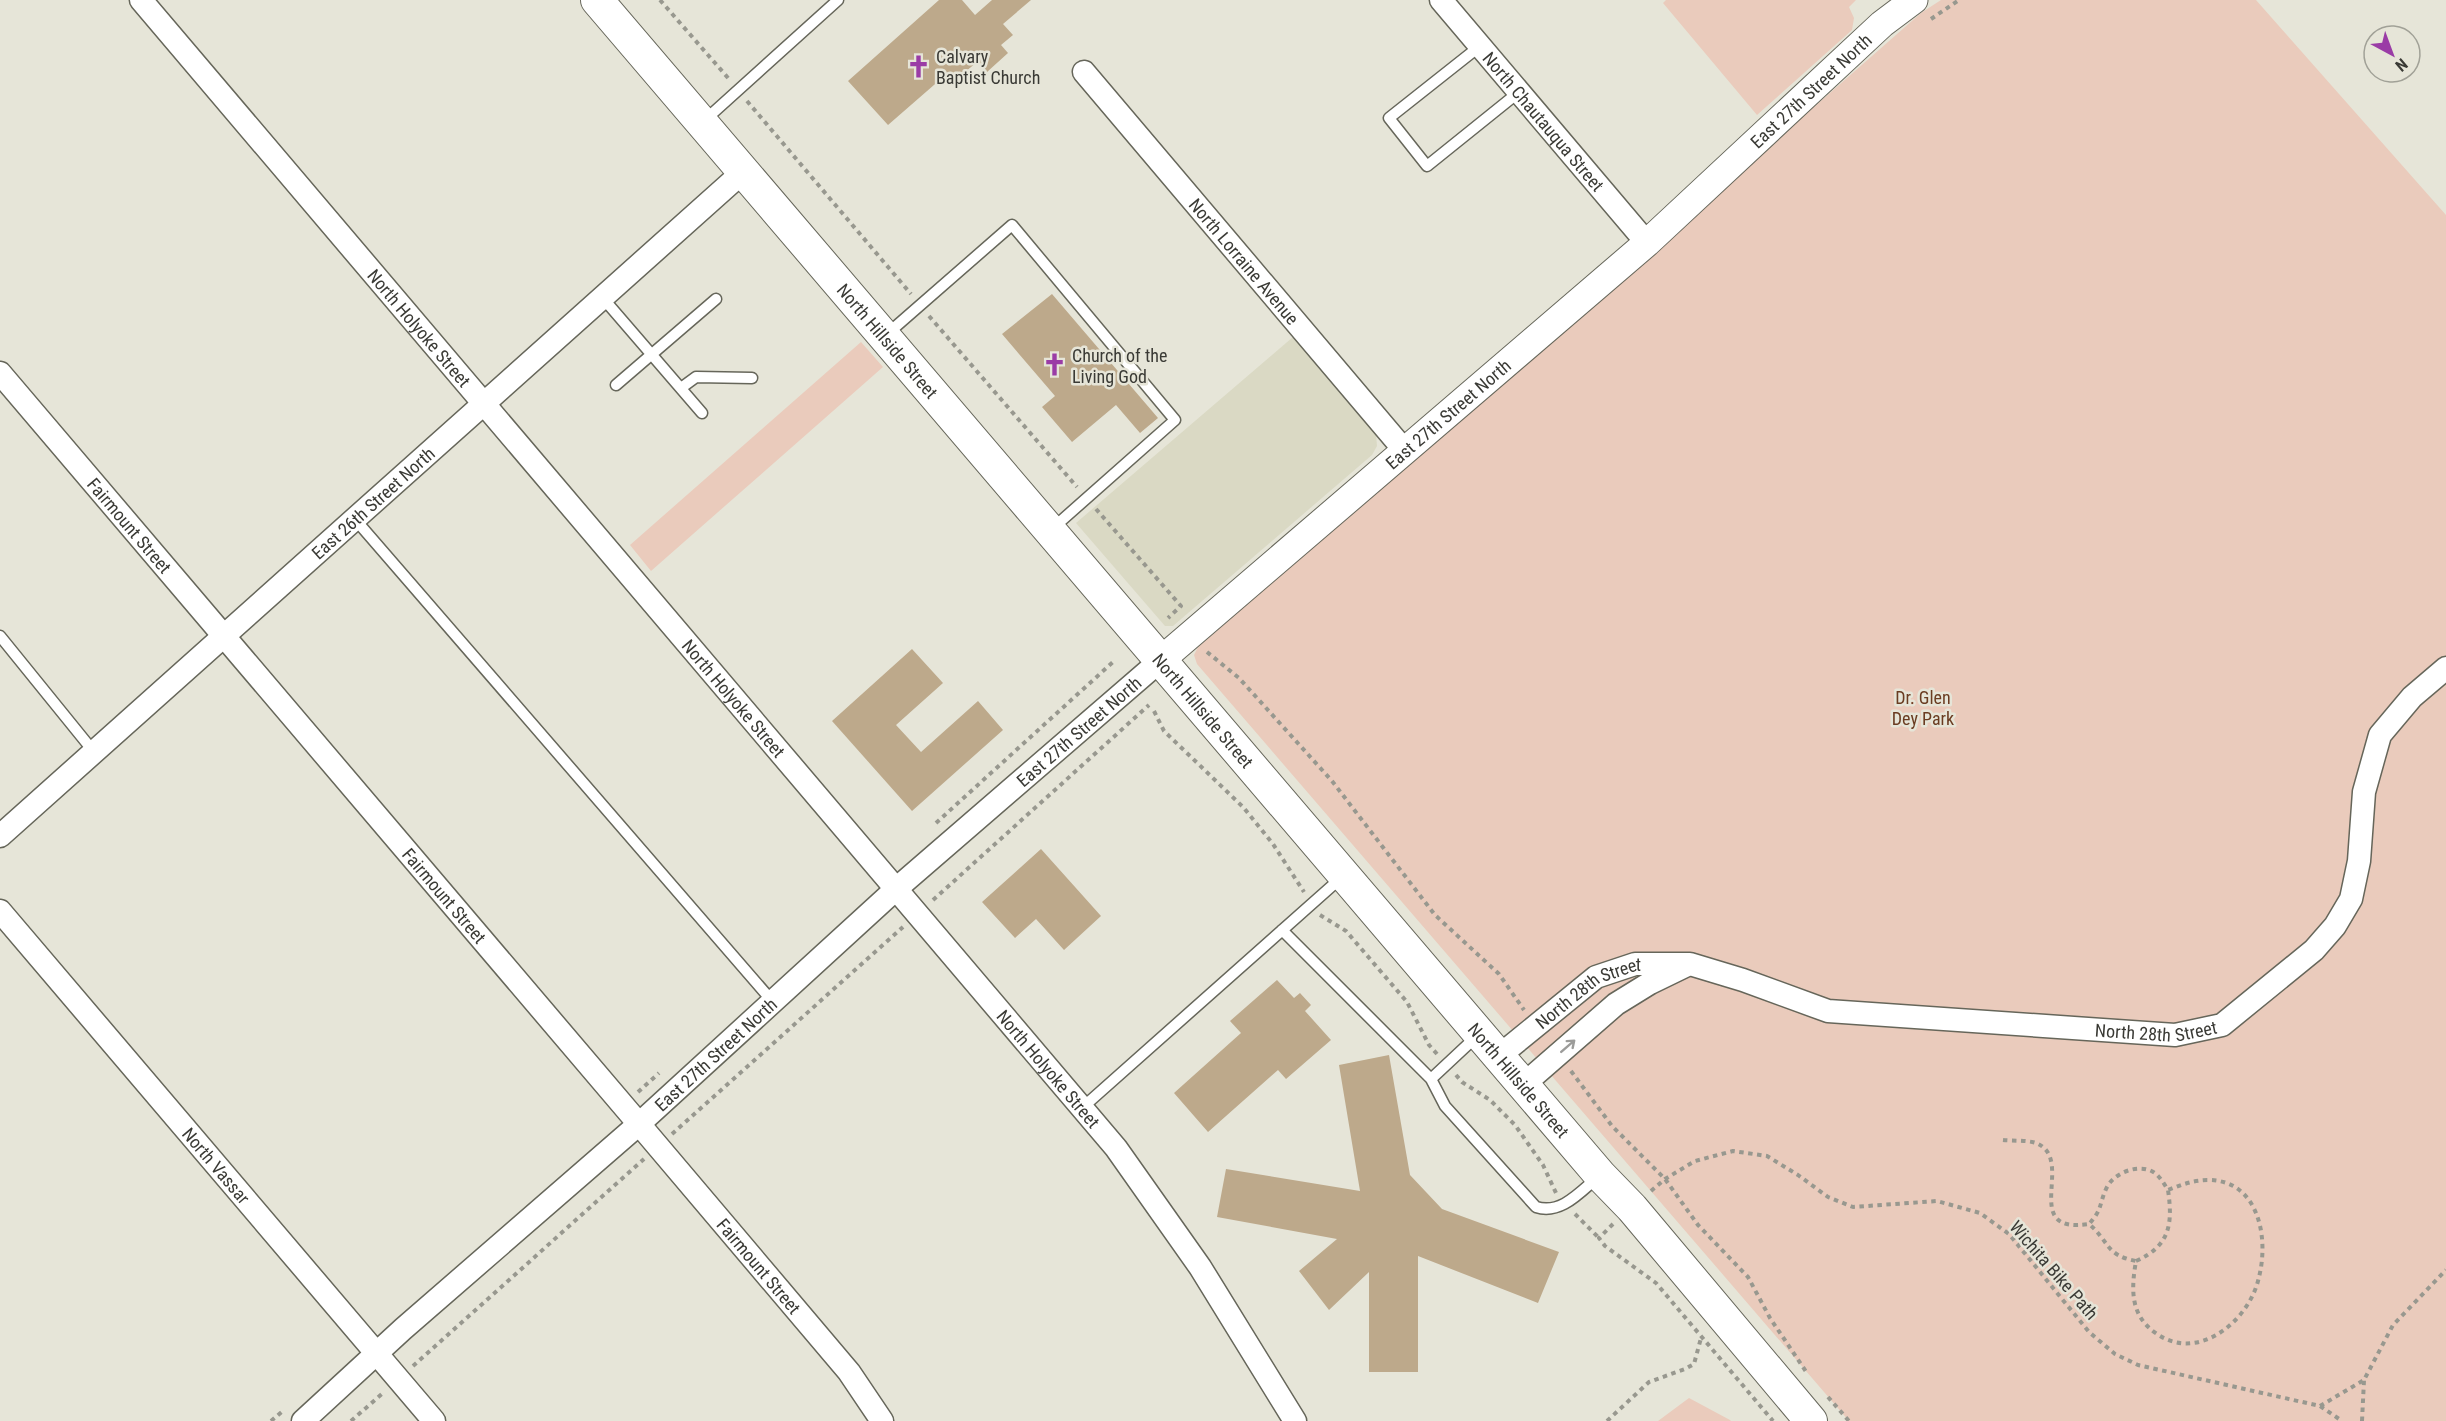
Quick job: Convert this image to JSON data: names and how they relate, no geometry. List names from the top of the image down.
{
  "streets": {
    "main road": ["North Hillside Street"],
    "street": [
      "East 27th Street North",
      "North Chautauqua Street",
      "North Lorraine Avenue",
      "North Holyoke Street",
      "East 26th Street North",
      "Fairmount Street",
      "North 28th Street",
      "North Vassar"
    ],
    "path": ["Wichita Bike Path"]
  },
  "crossings": [
    ["East 27th Street North", "North Chautauqua Street"],
    ["East 27th Street North", "North Lorraine Avenue"],
    ["East 27th Street North", "North Holyoke Street"],
    ["East 27th Street North", "North Hillside Street"],
    ["East 27th Street North", "Fairmount Street"],
    ["East 27th Street North", "North Vassar"],
    ["North Holyoke Street", "East 26th Street North"],
    ["North Hillside Street", "East 26th Street North"],
    ["North Hillside Street", "North 28th Street"],
    ["East 26th Street North", "Fairmount Street"]
  ],
  "parks": ["Dr. Glen Dey Park"],
  "places": {
    "church": ["Calvary Baptist Church", "Church of the Living God"]
  },
  "north": "bottom right"
}
